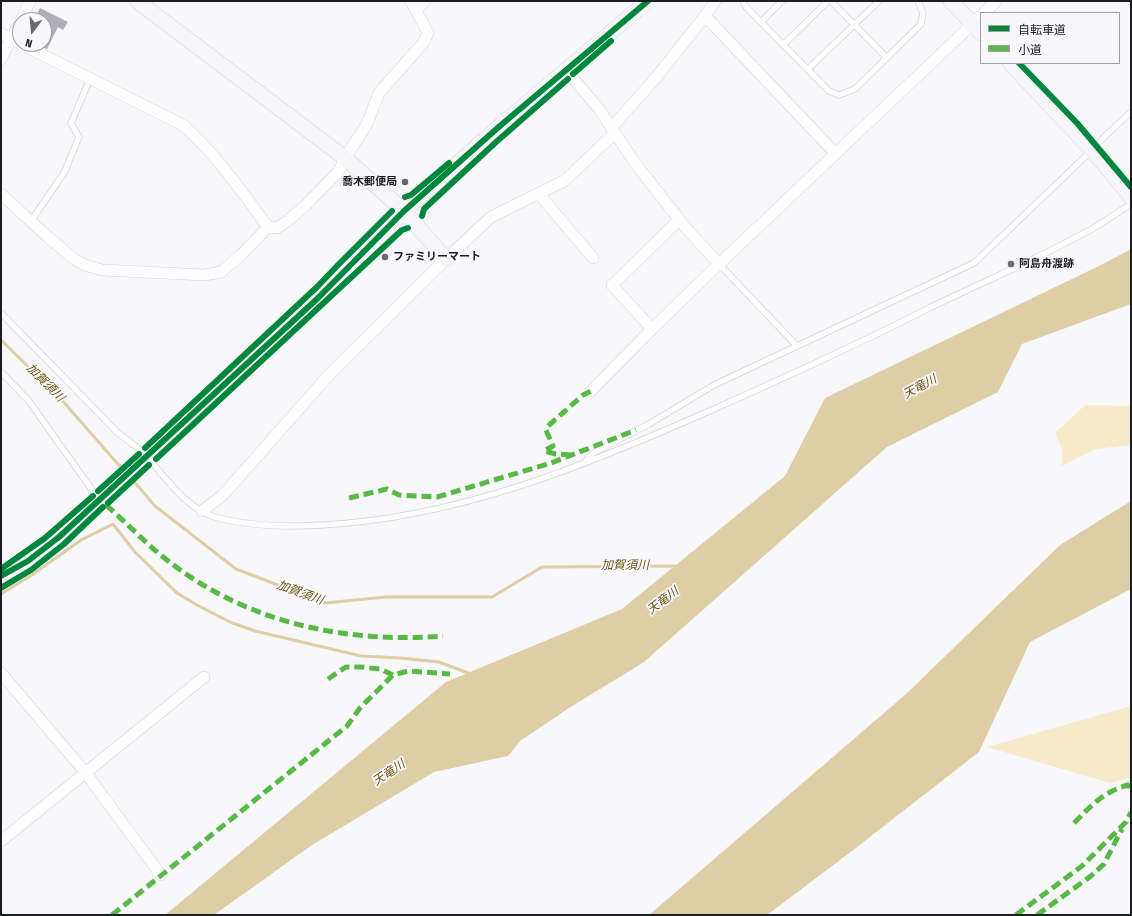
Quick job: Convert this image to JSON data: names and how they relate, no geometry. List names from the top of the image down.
{
  "water": ["加賀須川", "天竜川"],
  "places": ["喬木郵便局", "ファミリーマート", "阿島舟渡跡"],
  "legend": ["自転車道", "小道"],
  "north": "bottom"
}
